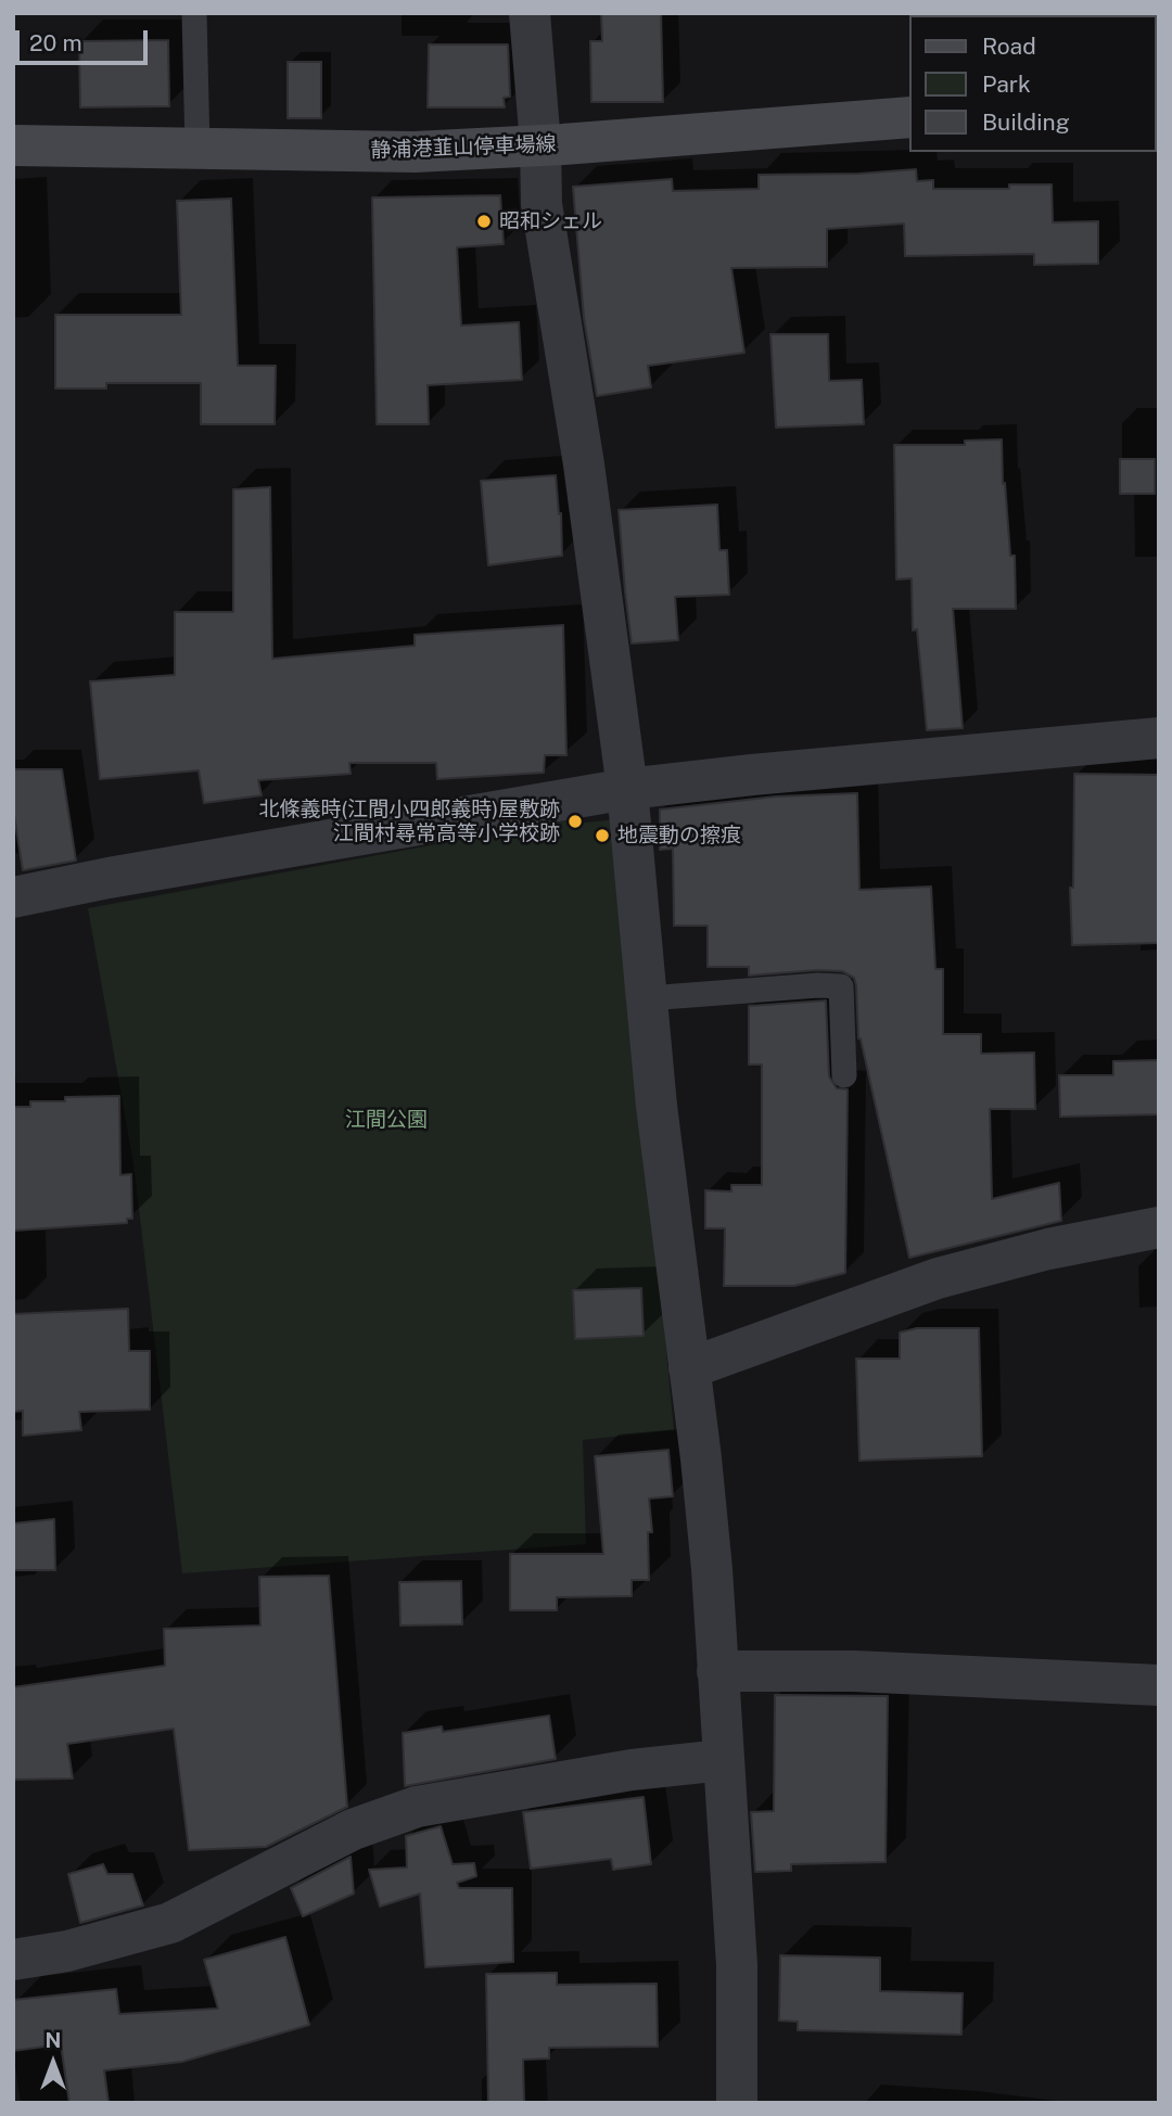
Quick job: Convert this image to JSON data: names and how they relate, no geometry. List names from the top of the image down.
{
  "streets": {
    "main road": ["静浦港韮山停車場線"]
  },
  "parks": ["江間公園"],
  "places": ["昭和シェル", "北條義時(江間小四郎義時)屋敷跡 江間村尋常高等小学校跡", "地震動の擦痕"],
  "legend": ["Road", "Park", "Building"],
  "scale_bar": "20 m",
  "north": "top"
}
